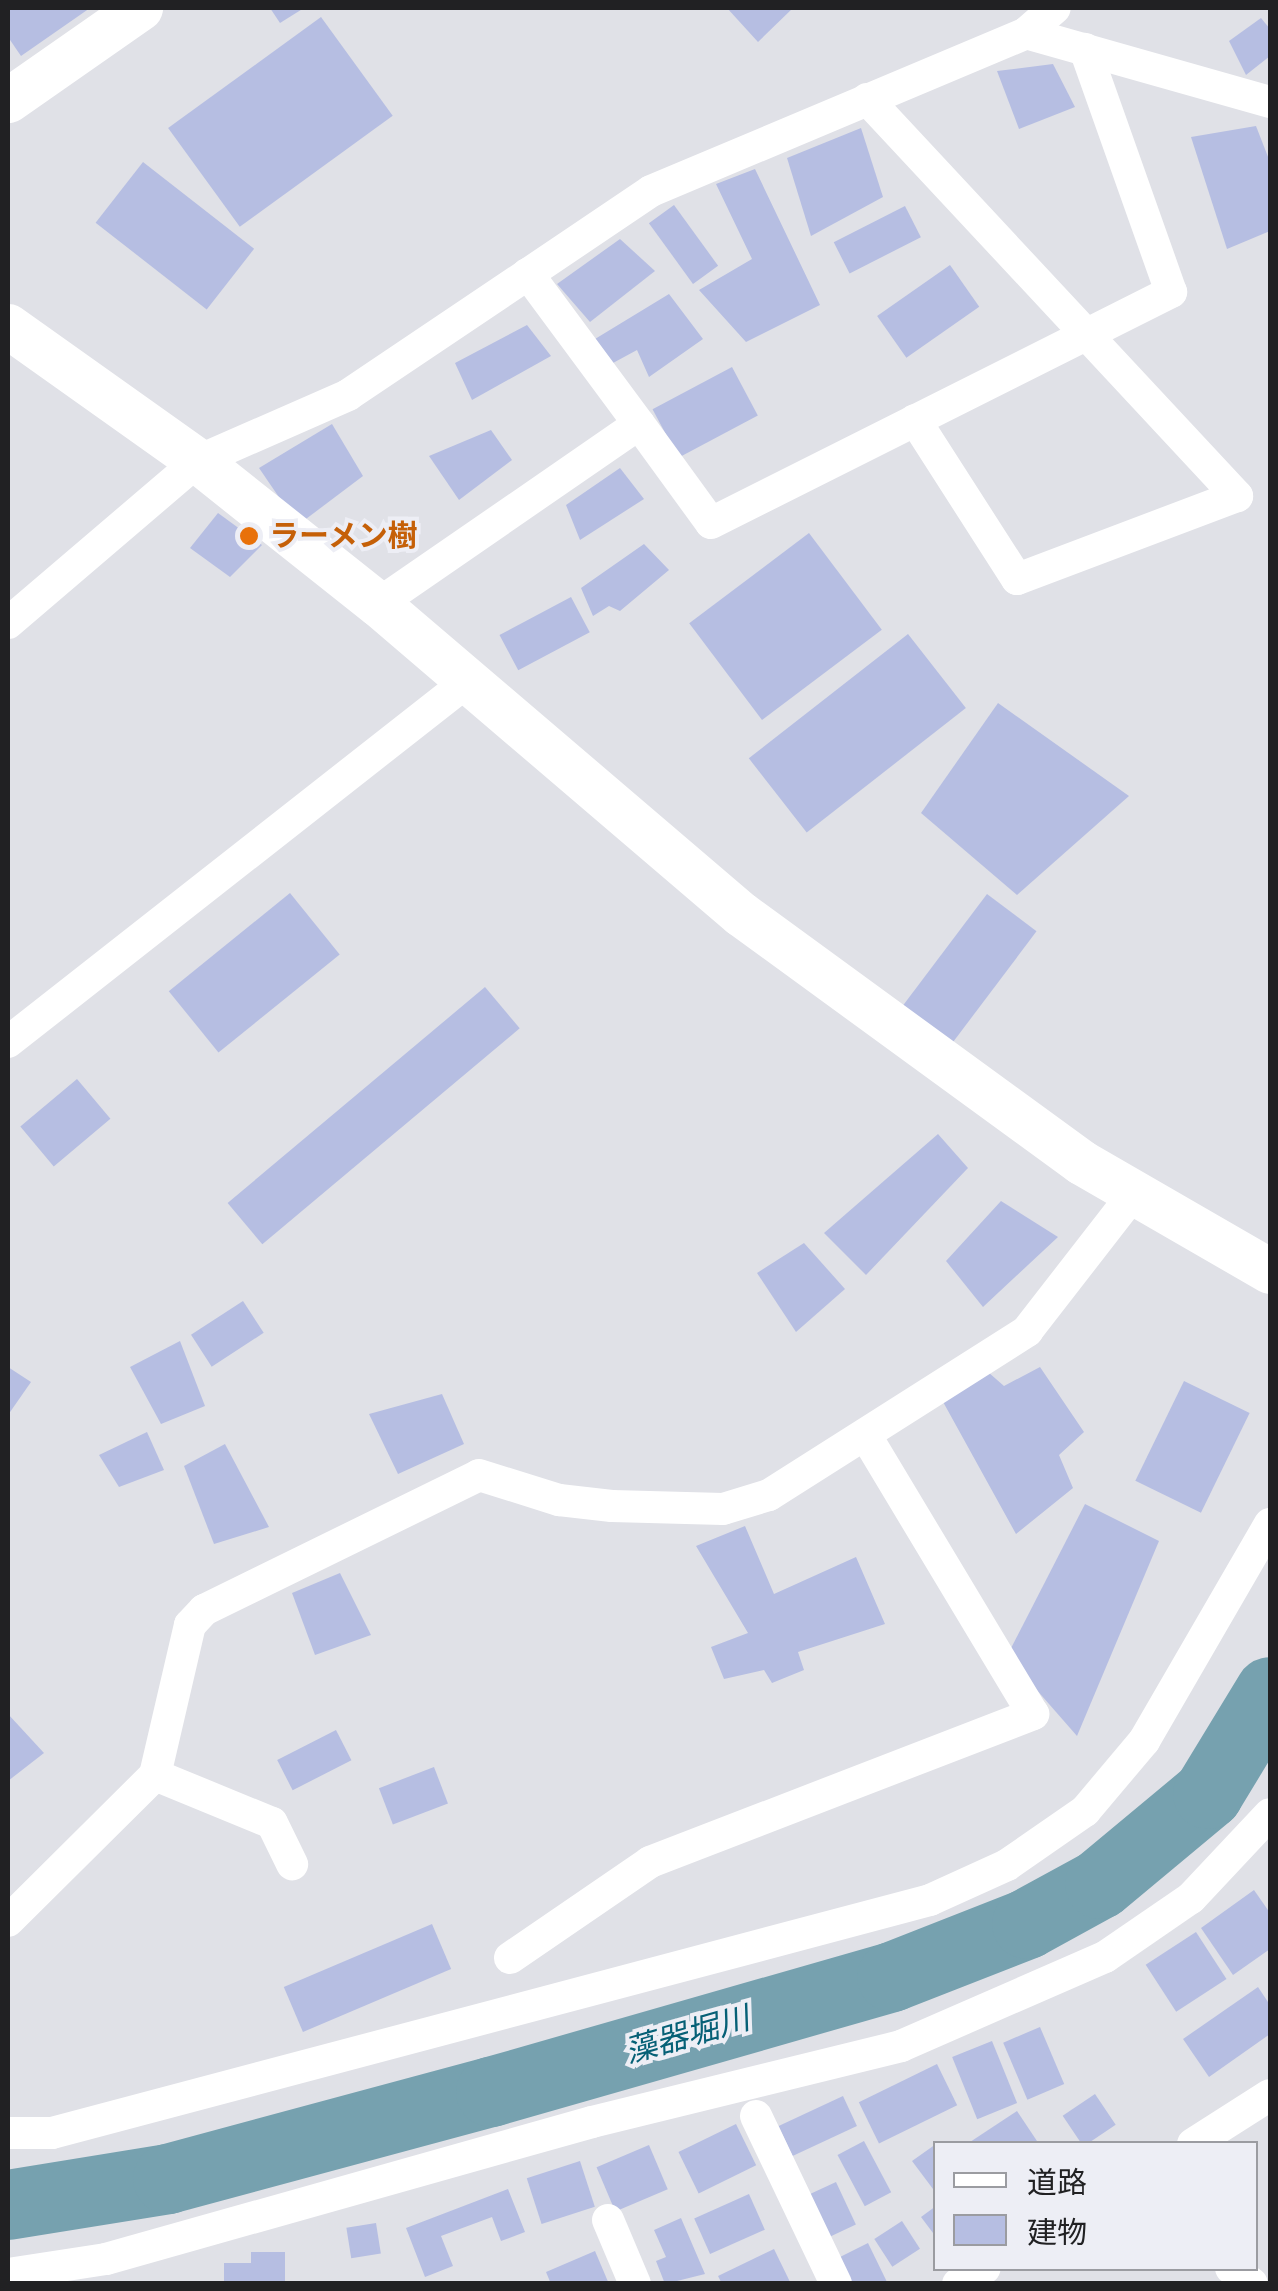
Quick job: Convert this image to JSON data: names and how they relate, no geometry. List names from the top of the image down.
{
  "water": ["藻器堀川"],
  "places": ["ラーメン樹"],
  "legend": ["道路", "建物"]
}
